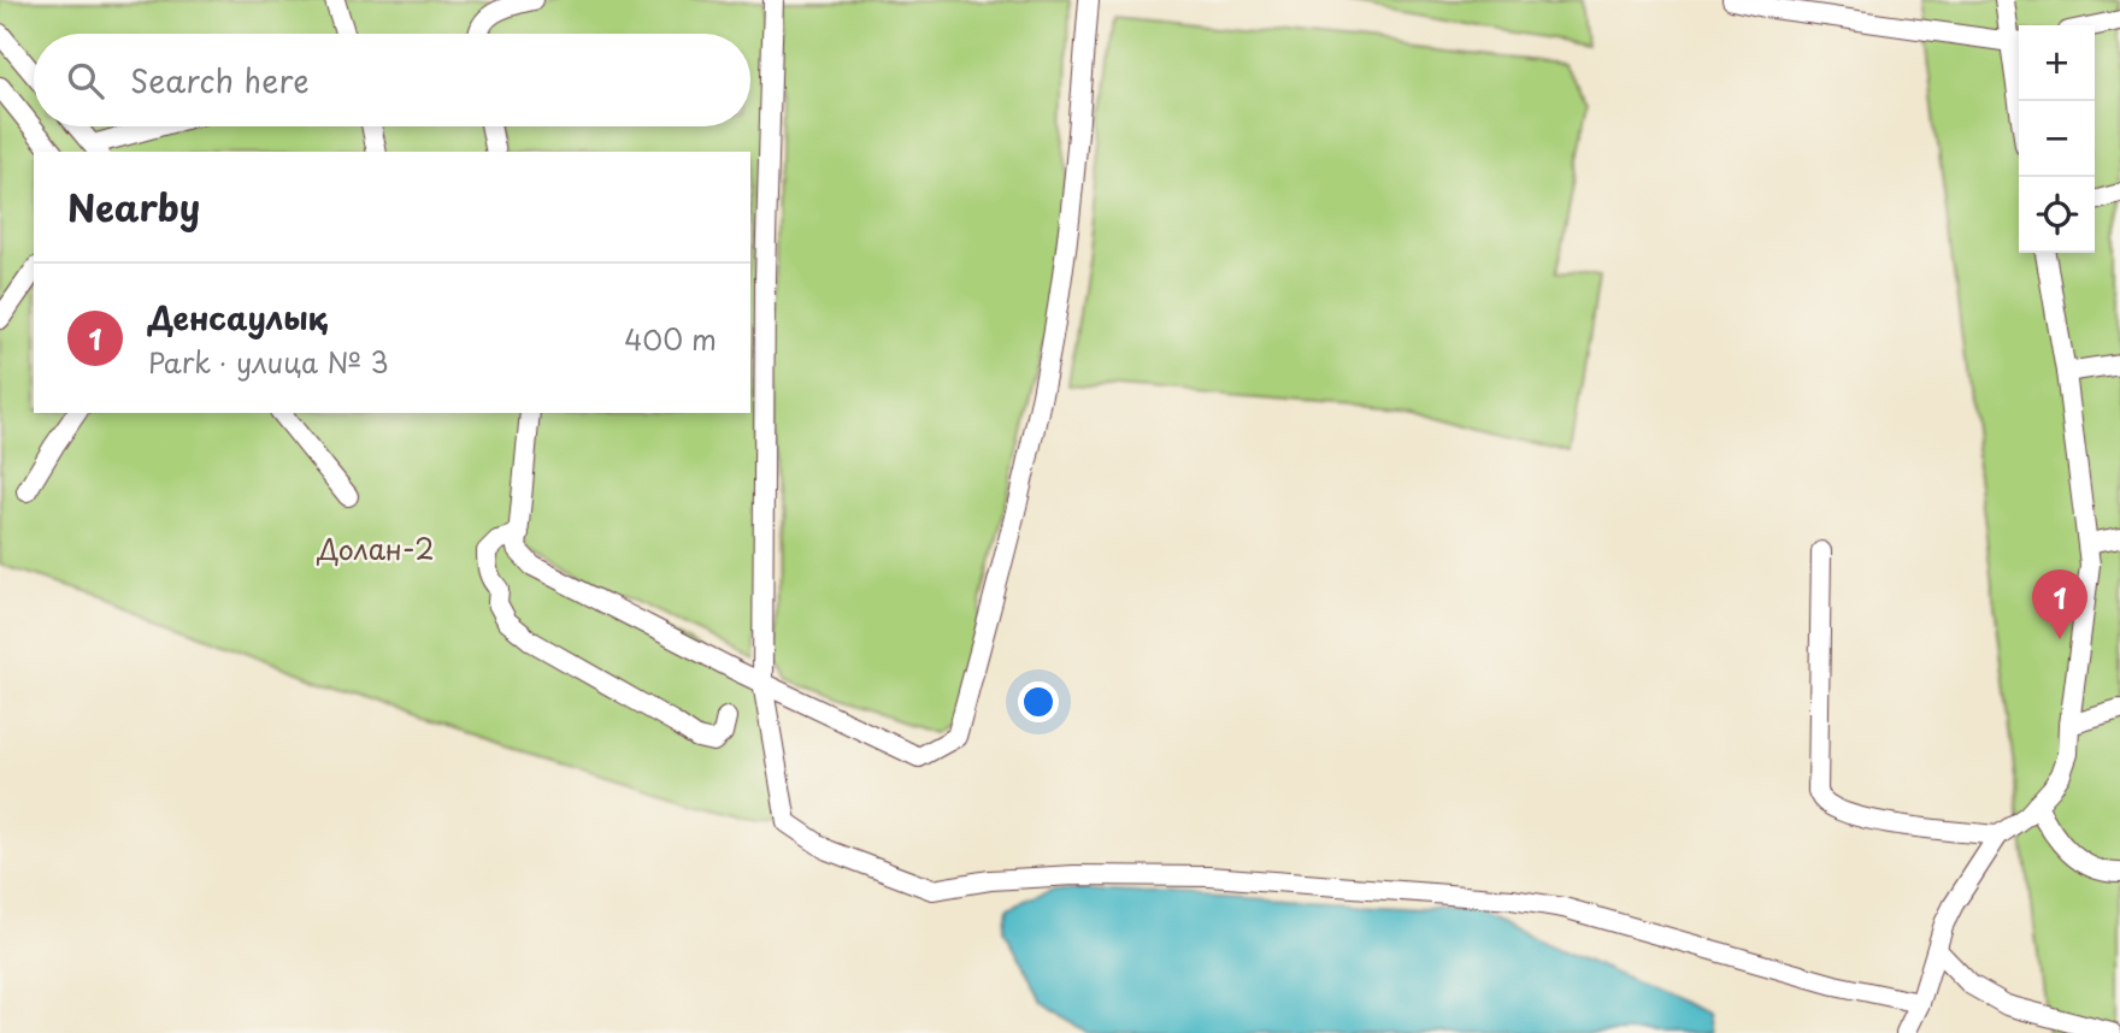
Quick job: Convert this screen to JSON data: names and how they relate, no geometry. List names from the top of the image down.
{
  "parks": ["Долан-2"],
  "page": {
    "map_buttons": ["+", "−"],
    "search": "Search here",
    "heading": "Nearby",
    "list": [
      {
        "mark": "1",
        "name": "Денсаулық",
        "note": "Park · улица № 3",
        "value": "400 m"
      }
    ],
    "pins": "1"
  }
}
